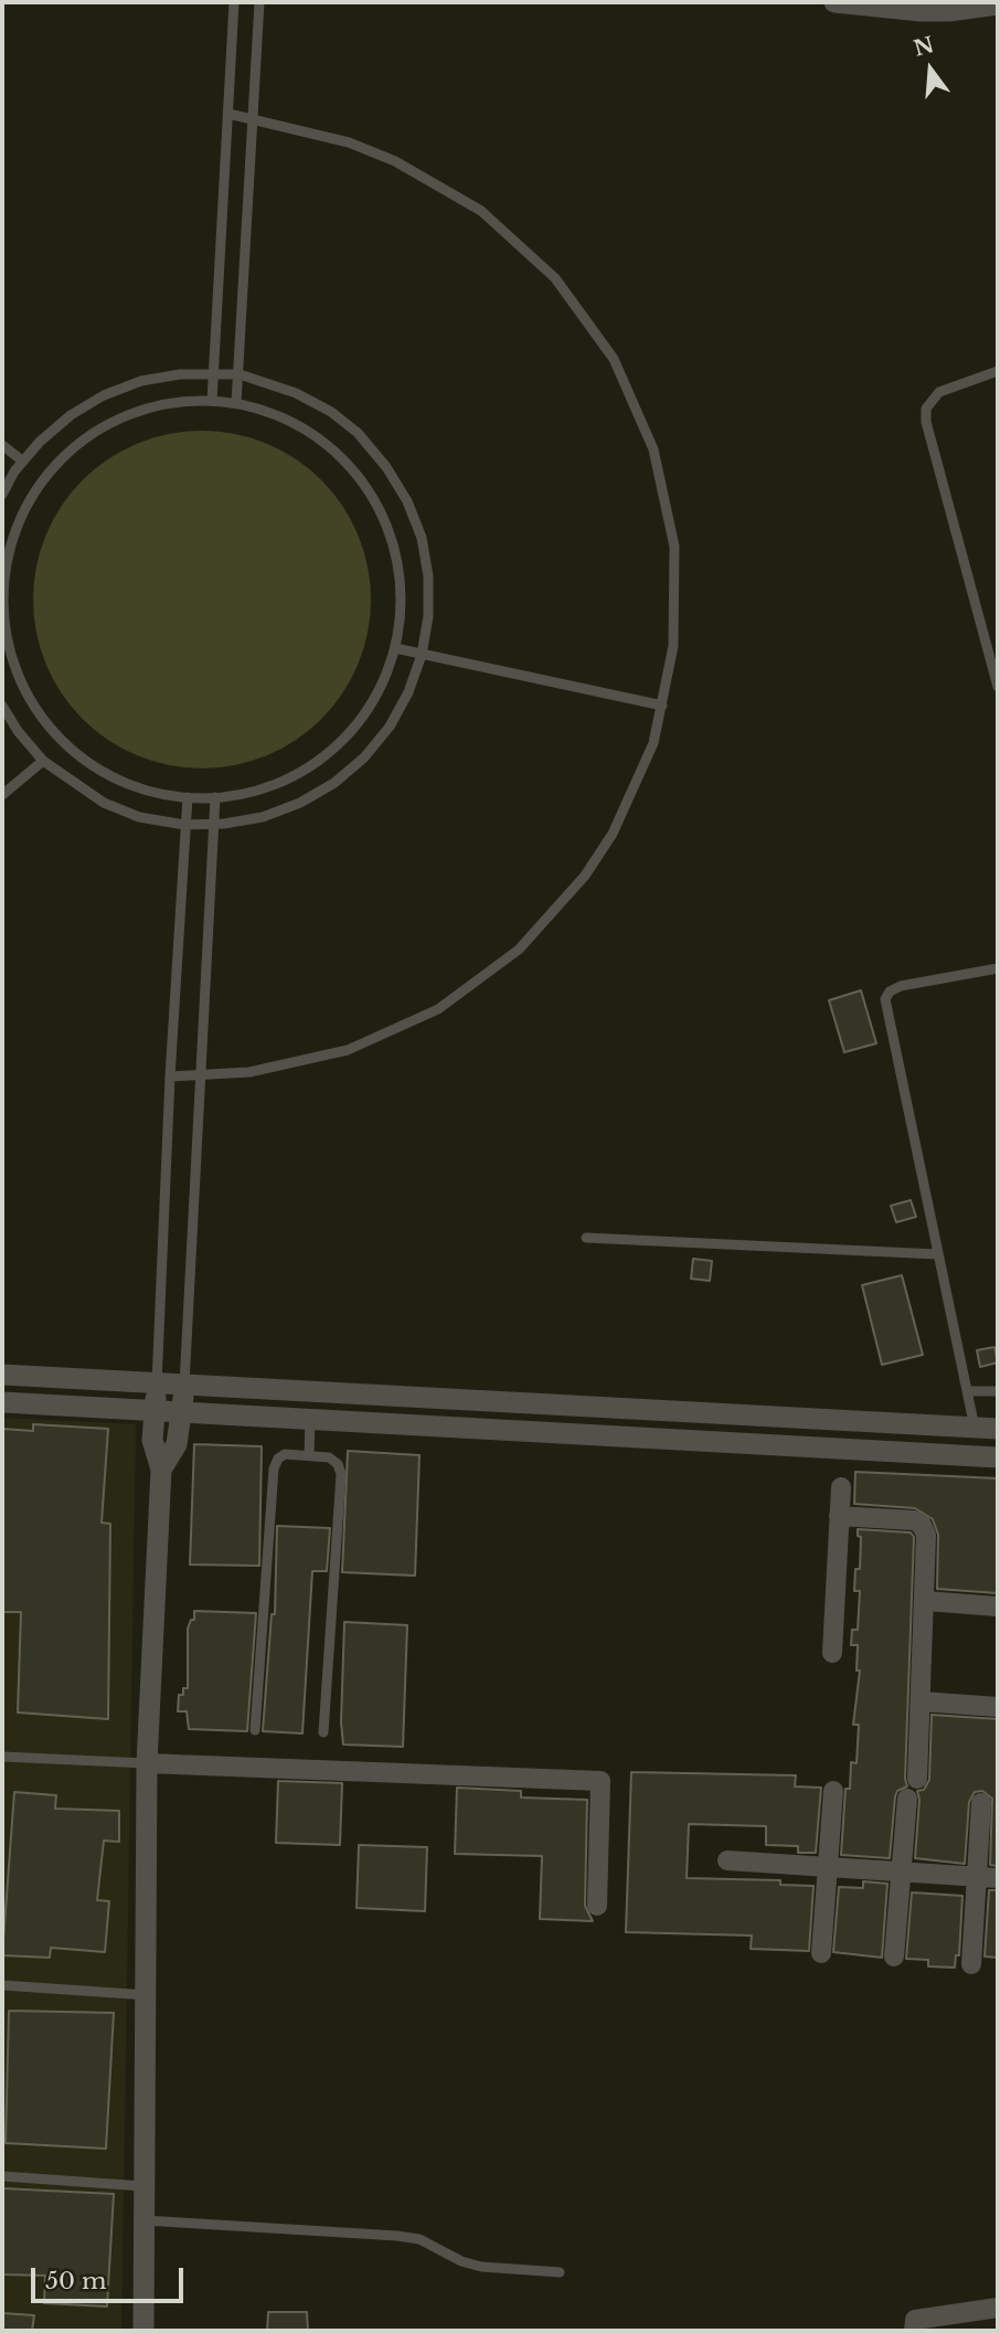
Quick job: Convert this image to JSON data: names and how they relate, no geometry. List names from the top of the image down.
{
  "scale_bar": "50 m",
  "north": "top"
}
